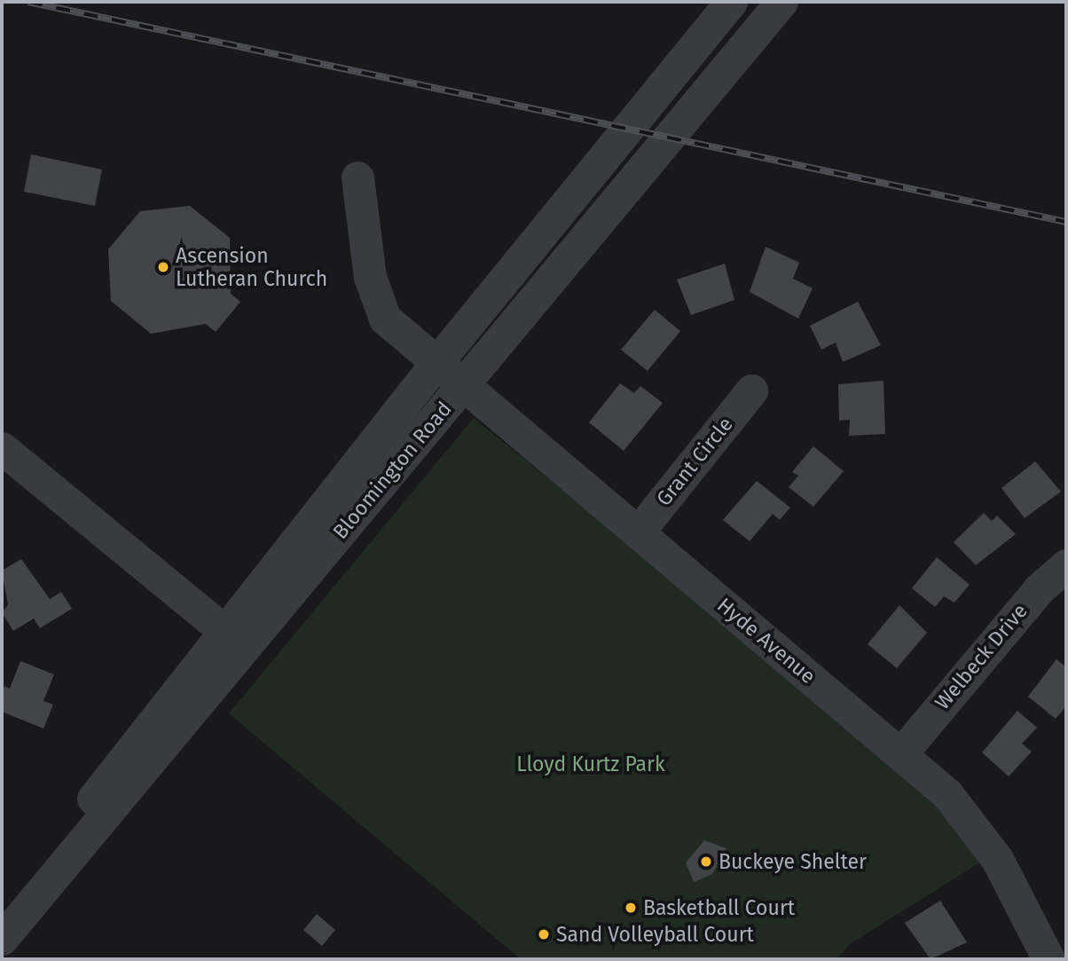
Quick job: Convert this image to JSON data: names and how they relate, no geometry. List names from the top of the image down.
{
  "streets": {
    "street": [
      "Grant Circle",
      "Bloomington Road",
      "Hyde Avenue",
      "Welbeck Drive"
    ]
  },
  "crossings": [
    ["Grant Circle", "Hyde Avenue"],
    ["Bloomington Road", "Hyde Avenue"],
    ["Hyde Avenue", "Welbeck Drive"]
  ],
  "parks": ["Lloyd Kurtz Park"],
  "places": [
    "Ascension Lutheran Church",
    "Buckeye Shelter",
    "Basketball Court",
    "Sand Volleyball Court"
  ]
}
